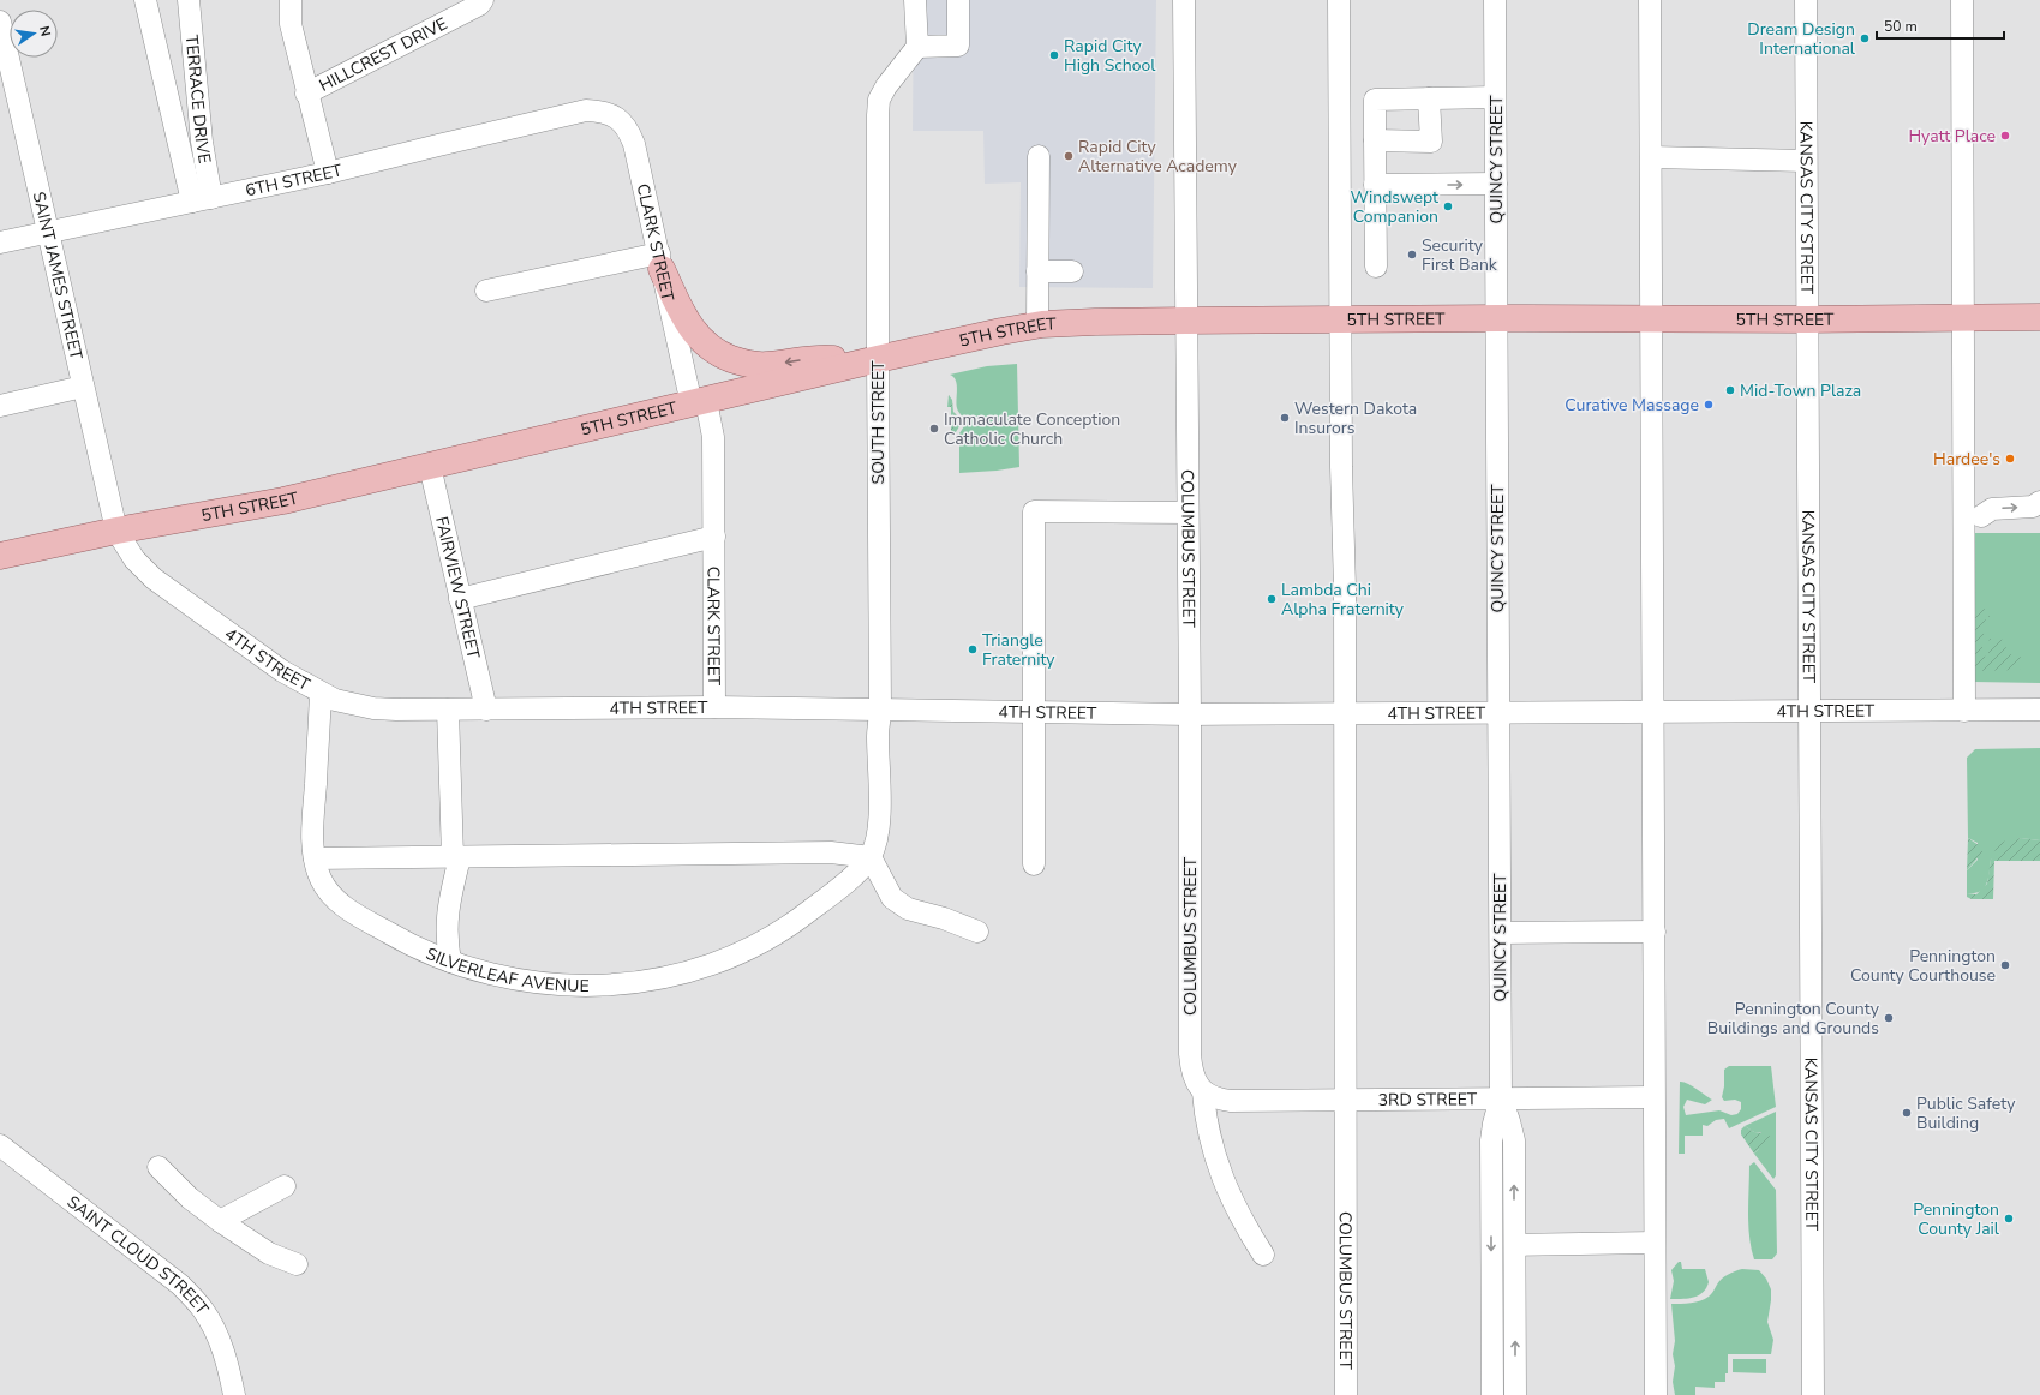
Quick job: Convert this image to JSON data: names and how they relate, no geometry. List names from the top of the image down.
{
  "streets": {
    "main road": ["5TH STREET"],
    "street": [
      "HILLCREST DRIVE",
      "TERRACE DRIVE",
      "QUINCY STREET",
      "6TH STREET",
      "KANSAS CITY STREET",
      "CLARK STREET",
      "SAINT JAMES STREET",
      "SOUTH STREET",
      "COLUMBUS STREET",
      "FAIRVIEW STREET",
      "4TH STREET",
      "SILVERLEAF AVENUE",
      "3RD STREET",
      "SAINT CLOUD STREET"
    ]
  },
  "crossings": [
    ["HILLCREST DRIVE", "6TH STREET"],
    ["TERRACE DRIVE", "6TH STREET"],
    ["QUINCY STREET", "5TH STREET"],
    ["QUINCY STREET", "4TH STREET"],
    ["QUINCY STREET", "3RD STREET"],
    ["6TH STREET", "CLARK STREET"],
    ["6TH STREET", "SAINT JAMES STREET"],
    ["KANSAS CITY STREET", "5TH STREET"],
    ["KANSAS CITY STREET", "4TH STREET"],
    ["CLARK STREET", "5TH STREET"],
    ["CLARK STREET", "4TH STREET"],
    ["SAINT JAMES STREET", "5TH STREET"],
    ["SAINT JAMES STREET", "4TH STREET"],
    ["5TH STREET", "SOUTH STREET"],
    ["5TH STREET", "COLUMBUS STREET"],
    ["5TH STREET", "FAIRVIEW STREET"],
    ["5TH STREET", "4TH STREET"],
    ["SOUTH STREET", "4TH STREET"],
    ["SOUTH STREET", "SILVERLEAF AVENUE"],
    ["COLUMBUS STREET", "4TH STREET"],
    ["COLUMBUS STREET", "3RD STREET"],
    ["FAIRVIEW STREET", "4TH STREET"],
    ["4TH STREET", "SILVERLEAF AVENUE"]
  ],
  "places": [
    "Dream Design International",
    "Rapid City High School",
    "Hyatt Place",
    "Rapid City Alternative Academy",
    "Windswept Companion",
    "Security First Bank",
    "Mid-Town Plaza",
    "Curative Massage",
    "Western Dakota Insurors",
    "Immaculate Conception Catholic Church",
    "Hardee's",
    "Lambda Chi Alpha Fraternity",
    "Triangle Fraternity",
    "Pennington County Courthouse",
    "Pennington County Buildings and Grounds",
    "Public Safety Building",
    "Pennington County Jail"
  ],
  "scale_bar": "50 m",
  "north": "right"
}
